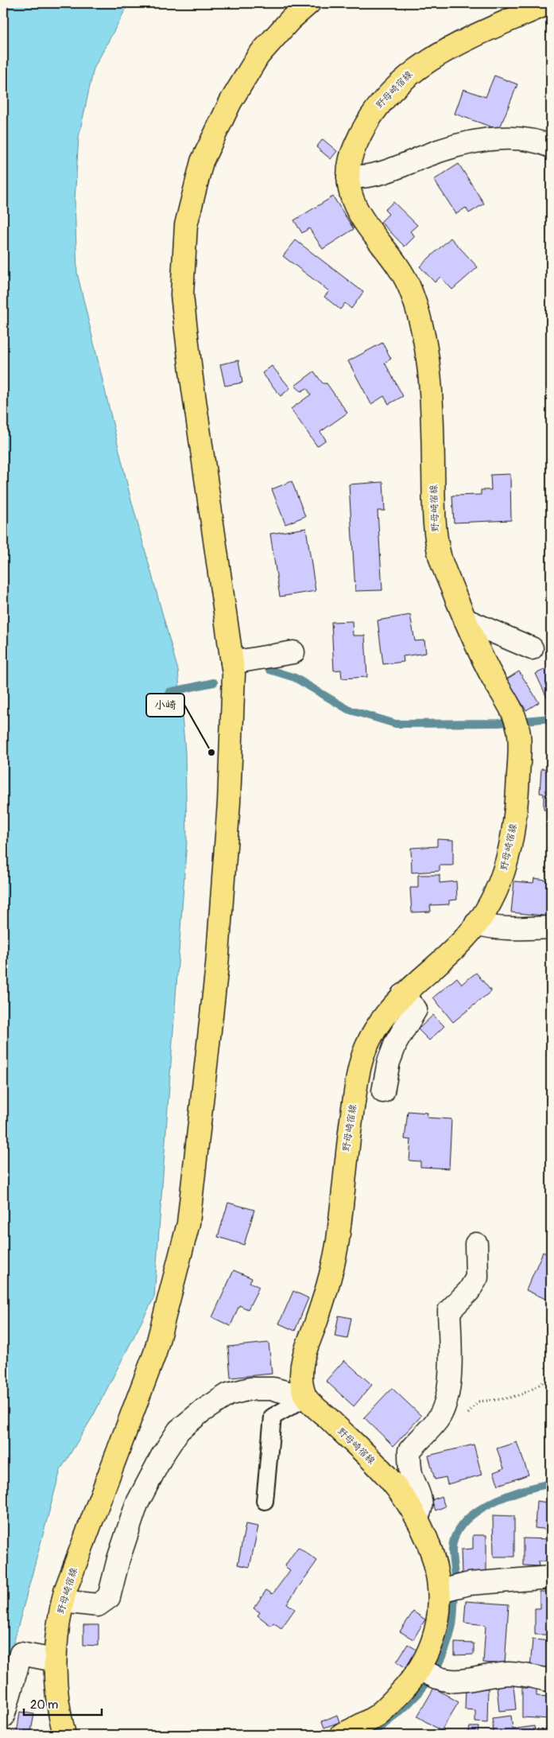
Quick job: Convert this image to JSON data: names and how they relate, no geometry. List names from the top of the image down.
{
  "streets": {
    "main road": ["野母崎宿線"]
  },
  "places": ["小崎"],
  "scale_bar": "20 m"
}
